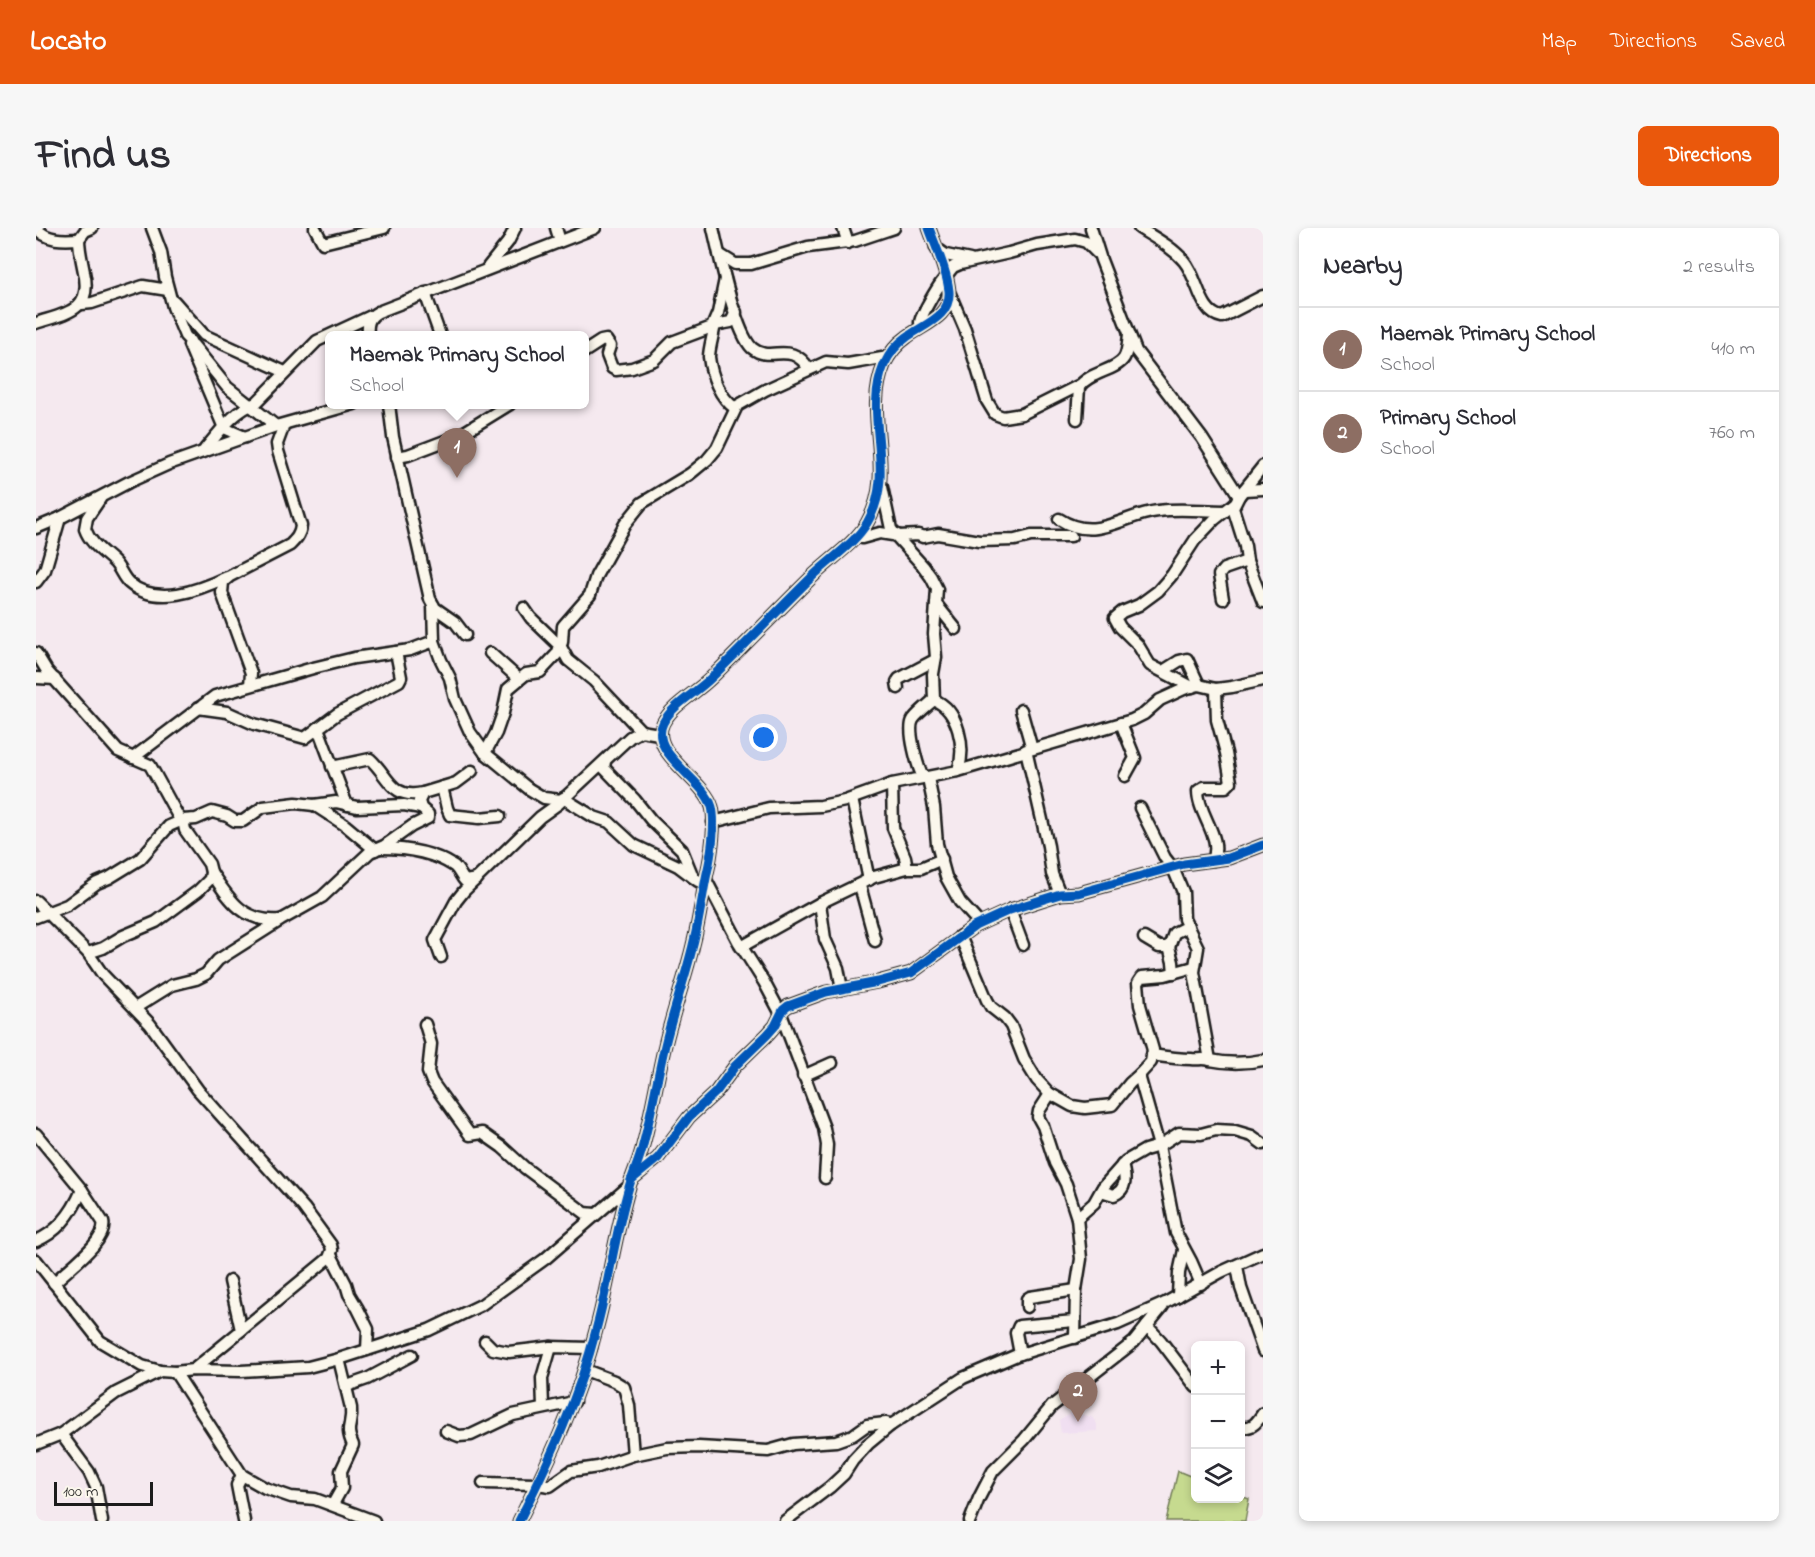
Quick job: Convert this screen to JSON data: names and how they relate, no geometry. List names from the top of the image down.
{
  "scale_bar": "100 m",
  "page": {
    "header": "Locato",
    "nav": ["Map", "Directions", "Saved"],
    "title": "Find us",
    "buttons": "Directions",
    "heading": ["Nearby", "2 results"],
    "list": [
      {
        "mark": "1",
        "name": "Maemak Primary School",
        "note": "School",
        "value": "410 m"
      },
      {
        "mark": "2",
        "name": "Primary School",
        "note": "School",
        "value": "760 m"
      }
    ],
    "popup": ["Maemak Primary School", "School"],
    "pins": ["1", "2"],
    "map_buttons": ["+", "−"],
    "scale": "100 m"
  }
}
